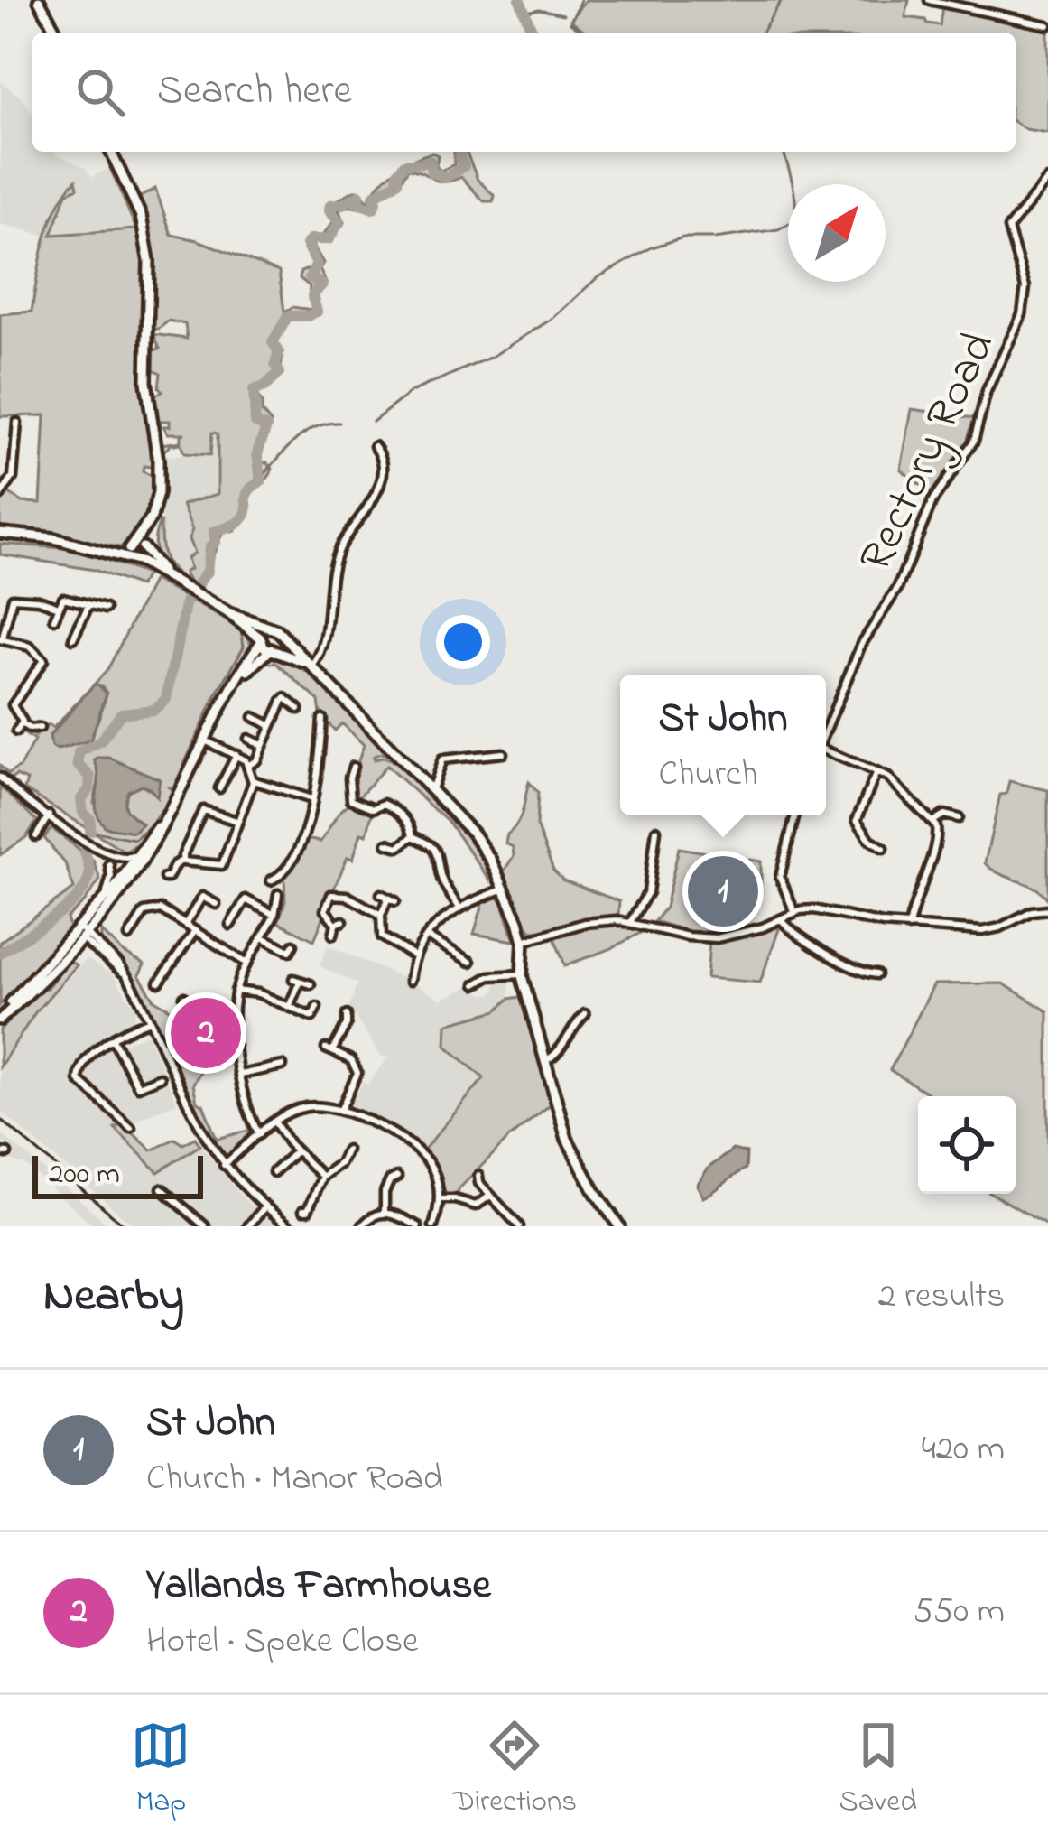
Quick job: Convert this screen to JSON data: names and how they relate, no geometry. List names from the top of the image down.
{
  "streets": {
    "street": ["Rectory Road"]
  },
  "scale_bar": "200 m",
  "north": "top right",
  "page": {
    "search": "Search here",
    "popup": ["St John", "Church"],
    "pins": ["1", "2"],
    "scale": "200 m",
    "heading": ["Nearby", "2 results"],
    "list": [
      {
        "mark": "1",
        "name": "St John",
        "note": "Church · Manor Road",
        "value": "420 m"
      },
      {
        "mark": "2",
        "name": "Yallands Farmhouse",
        "note": "Hotel · Speke Close",
        "value": "550 m"
      }
    ],
    "nav": ["Map", "Directions", "Saved"]
  }
}
